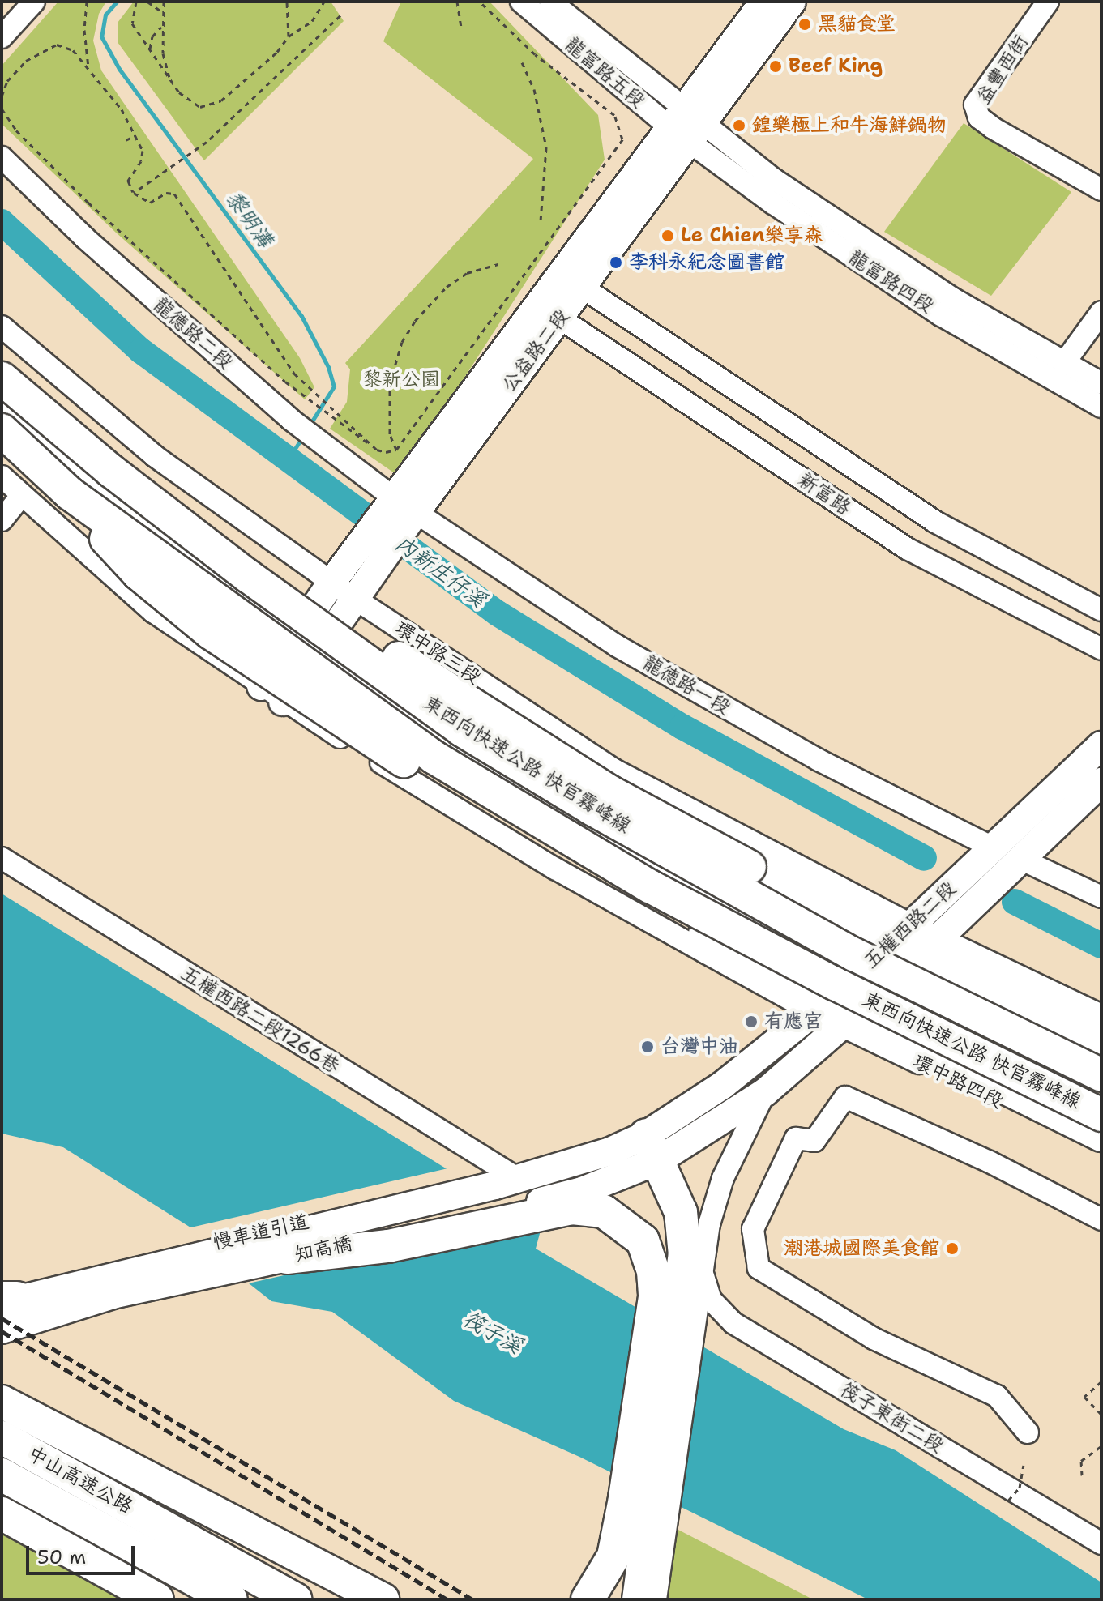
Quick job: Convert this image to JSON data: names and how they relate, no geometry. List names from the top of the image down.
{
  "streets": {
    "highway": ["東西向快速公路 快官霧峰線", "中山高速公路"],
    "main road": ["公益路二段", "五權西路二段", "知高橋"],
    "street": [
      "益豐西街",
      "龍富路五段",
      "龍富路四段",
      "龍德路二段",
      "新富路",
      "環中路三段",
      "龍德路一段",
      "五權西路二段1266巷",
      "環中路四段",
      "筏子東街二段"
    ]
  },
  "crossings": [
    ["龍富路五段", "龍富路四段"],
    ["龍富路五段", "公益路二段"],
    ["龍富路四段", "公益路二段"],
    ["龍德路二段", "公益路二段"],
    ["龍德路二段", "龍德路一段"],
    ["公益路二段", "新富路"],
    ["公益路二段", "環中路三段"],
    ["公益路二段", "龍德路一段"],
    ["環中路三段", "五權西路二段"],
    ["龍德路一段", "五權西路二段"],
    ["五權西路二段", "五權西路二段1266巷"],
    ["五權西路二段", "環中路四段"],
    ["五權西路二段", "知高橋"],
    ["五權西路二段1266巷", "知高橋"]
  ],
  "water": ["黎明溝", "內新庄仔溪", "筏子溪"],
  "parks": ["黎新公園"],
  "places": [
    "黑貓食堂",
    "Beef King",
    "鍠樂極上和牛海鮮鍋物",
    "Le Chien樂享森",
    "李科永紀念圖書館",
    "有應宮",
    "台灣中油",
    "潮港城國際美食館"
  ],
  "scale_bar": "50 m"
}
